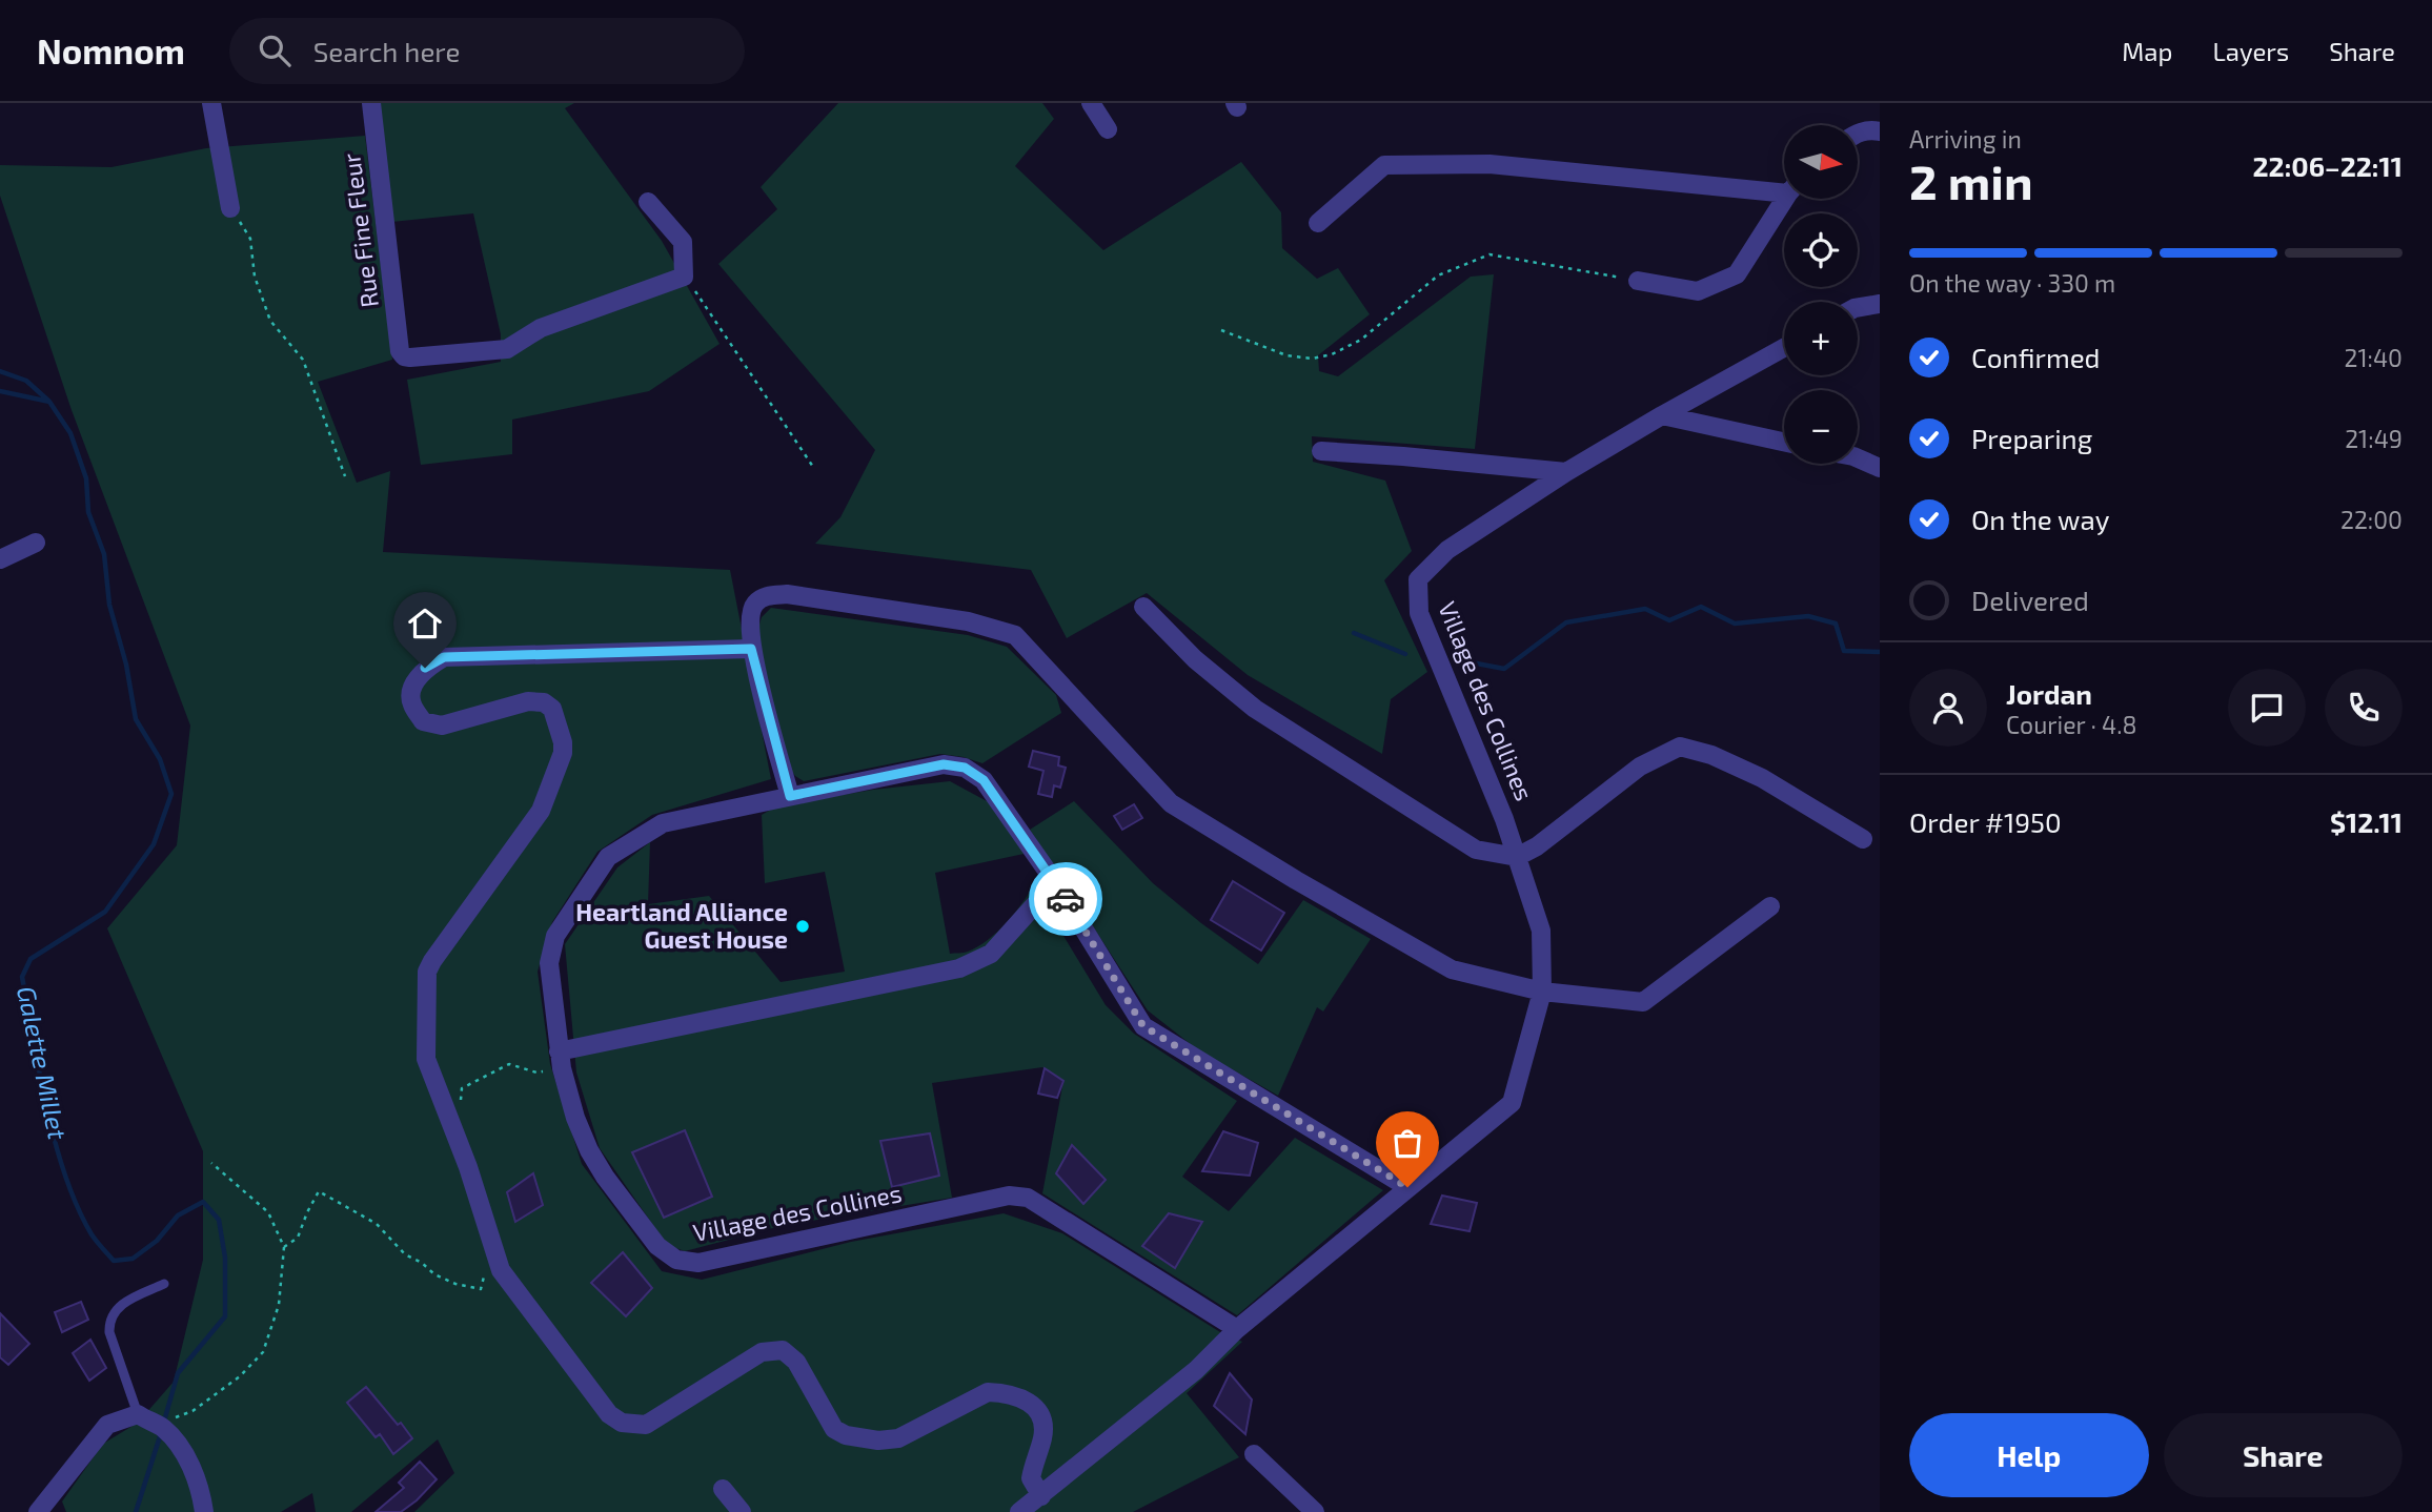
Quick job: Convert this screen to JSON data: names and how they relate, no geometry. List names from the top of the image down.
{
  "streets": {
    "street": ["Rue Fine Fleur", "Village des Collines"]
  },
  "water": ["Galette Millet"],
  "places": ["Heartland Alliance Guest House"],
  "north": "right",
  "page": {
    "header": "Nomnom",
    "search": "Search here",
    "nav": ["Map", "Layers", "Share"],
    "heading": ["2 min", "Arriving in", "22:06–22:11"],
    "panel": [
      "Jordan",
      "Courier · 4.8",
      "Order #1950",
      "$12.11"
    ],
    "map_buttons": ["+", "−"],
    "bar": "On the way · 330 m",
    "list": [
      ["Confirmed", "21:40"],
      ["Preparing", "21:49"],
      ["On the way", "22:00"],
      "Delivered"
    ],
    "buttons": ["Help", "Share"]
  }
}
